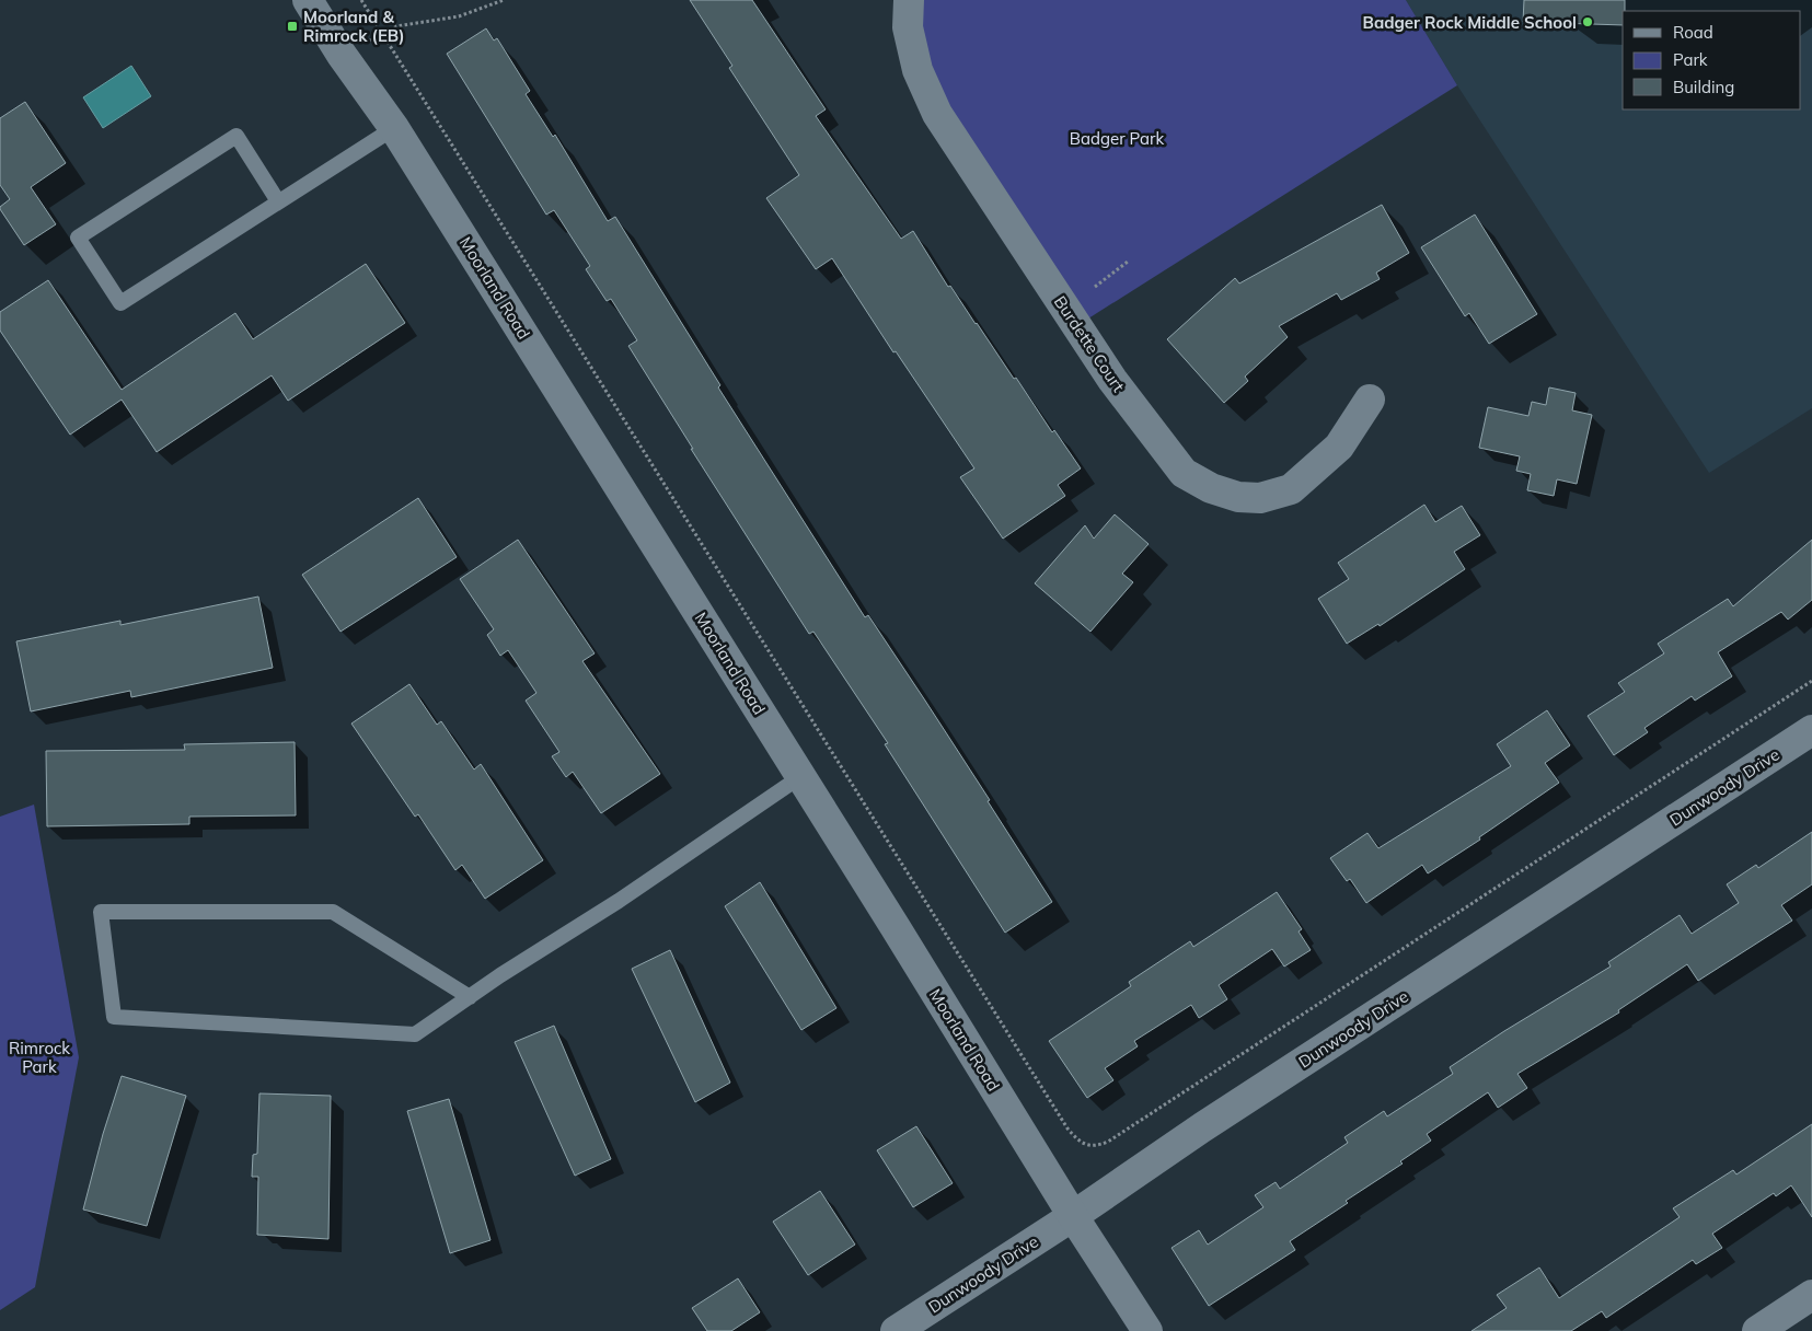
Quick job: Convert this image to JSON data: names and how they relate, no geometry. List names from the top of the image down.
{
  "streets": {
    "street": ["Moorland Road", "Burdette Court", "Dunwoody Drive"]
  },
  "crossings": [
    ["Moorland Road", "Dunwoody Drive"]
  ],
  "parks": ["Badger Park", "Rimrock Park"],
  "places": {
    "other": ["Badger Rock Middle School"],
    "transit": ["Moorland & Rimrock (EB)"]
  },
  "legend": ["Road", "Park", "Building"]
}
